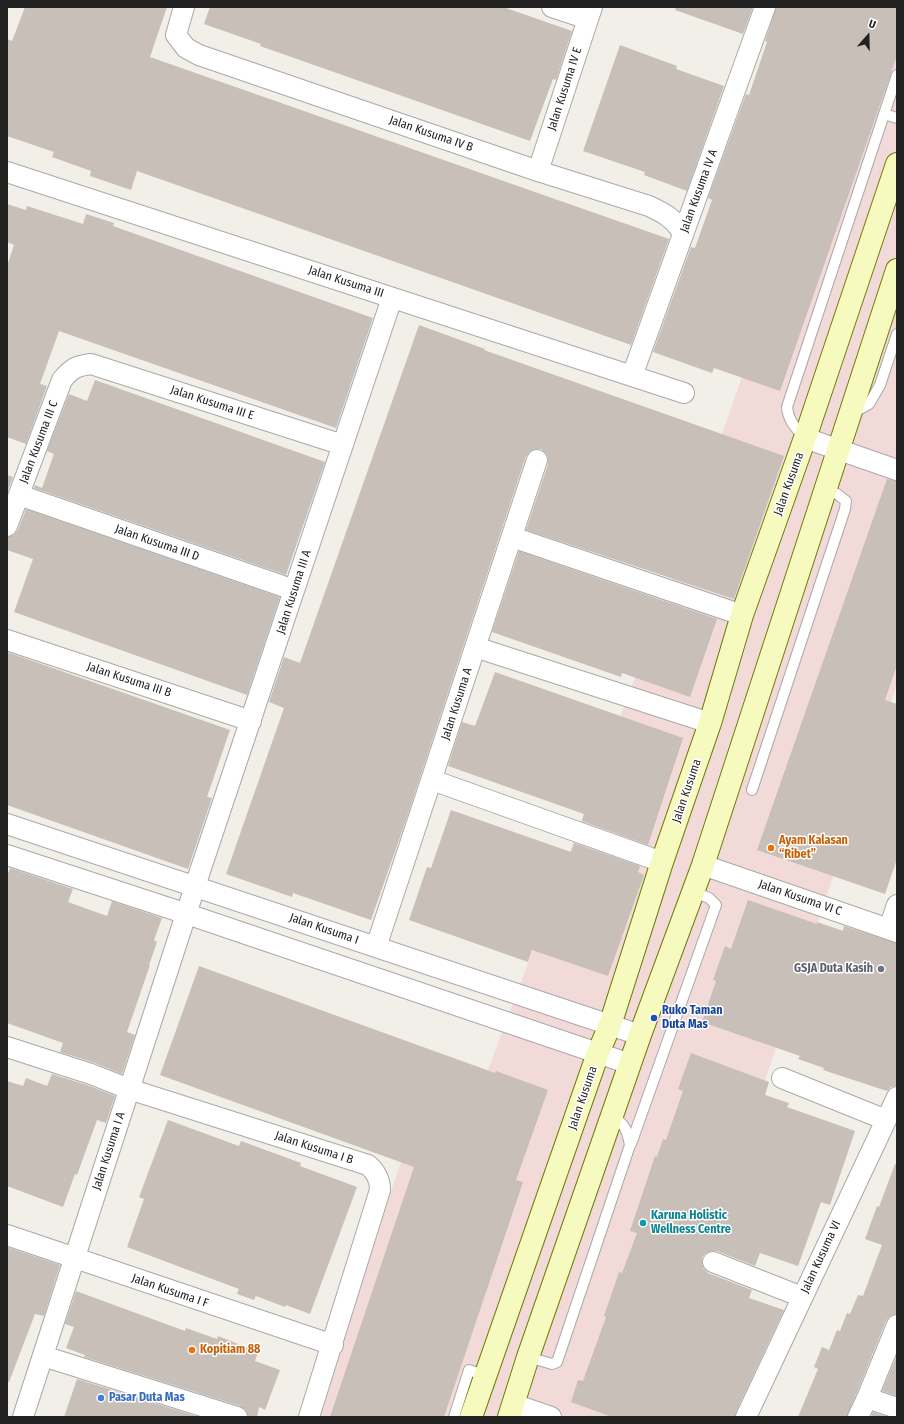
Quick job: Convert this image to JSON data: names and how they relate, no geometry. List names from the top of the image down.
{
  "streets": {
    "street": [
      "Jalan Kusuma IV E",
      "Jalan Kusuma IV B",
      "Jalan Kusuma IV A",
      "Jalan Kusuma III",
      "Jalan Kusuma III E",
      "Jalan Kusuma III C",
      "Jalan Kusuma",
      "Jalan Kusuma III D",
      "Jalan Kusuma III A",
      "Jalan Kusuma III B",
      "Jalan Kusuma A",
      "Jalan Kusuma VI C",
      "Jalan Kusuma I",
      "Jalan Kusuma I B",
      "Jalan Kusuma I A",
      "Jalan Kusuma VI",
      "Jalan Kusuma I F"
    ]
  },
  "crossings": [
    ["Jalan Kusuma IV E", "Jalan Kusuma IV B"],
    ["Jalan Kusuma IV B", "Jalan Kusuma IV A"],
    ["Jalan Kusuma IV A", "Jalan Kusuma III"],
    ["Jalan Kusuma III", "Jalan Kusuma III A"],
    ["Jalan Kusuma III E", "Jalan Kusuma III C"],
    ["Jalan Kusuma III E", "Jalan Kusuma III A"],
    ["Jalan Kusuma III C", "Jalan Kusuma III D"],
    ["Jalan Kusuma", "Jalan Kusuma I"],
    ["Jalan Kusuma III D", "Jalan Kusuma III A"],
    ["Jalan Kusuma III A", "Jalan Kusuma III B"],
    ["Jalan Kusuma III A", "Jalan Kusuma I"],
    ["Jalan Kusuma III A", "Jalan Kusuma I A"],
    ["Jalan Kusuma A", "Jalan Kusuma I"],
    ["Jalan Kusuma I", "Jalan Kusuma I A"],
    ["Jalan Kusuma I B", "Jalan Kusuma I A"],
    ["Jalan Kusuma I B", "Jalan Kusuma I F"],
    ["Jalan Kusuma I A", "Jalan Kusuma I F"]
  ],
  "places": [
    "Ayam Kalasan “Ribet”",
    "GSJA Duta Kasih",
    "Ruko Taman Duta Mas",
    "Karuna Holistic Wellness Centre",
    "Kopitiam 88",
    "Pasar Duta Mas"
  ],
  "north": "top"
}
